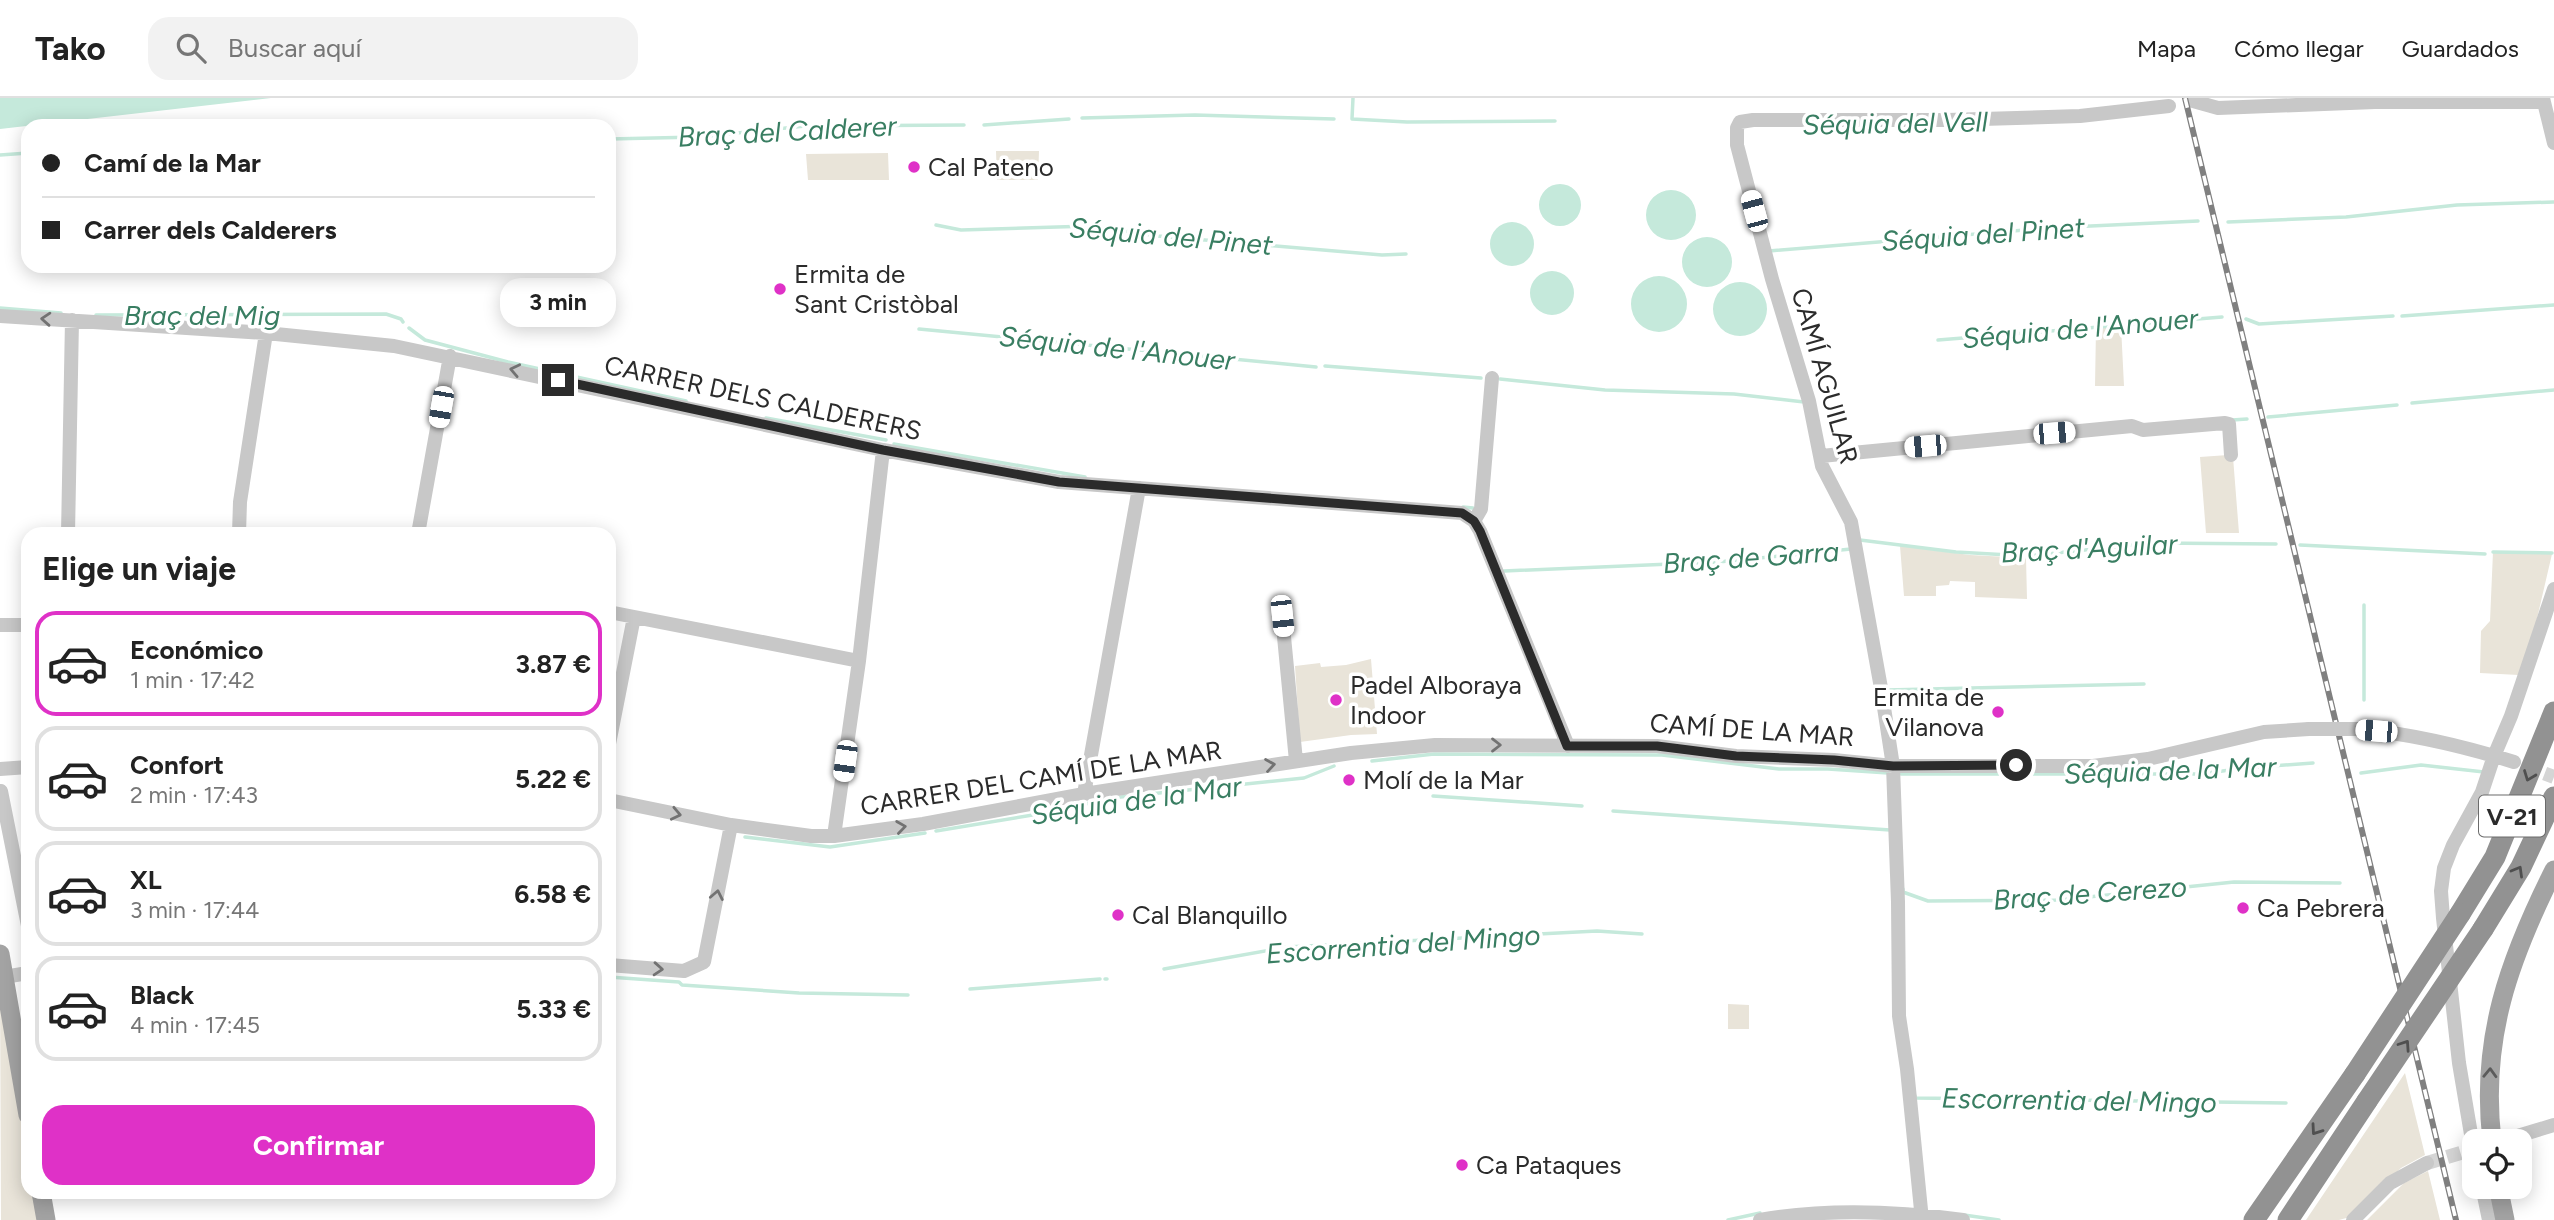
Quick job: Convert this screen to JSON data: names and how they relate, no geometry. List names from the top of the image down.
{
  "streets": {
    "highway": ["V-21"],
    "street": [
      "CAMÍ AGUILAR",
      "CARRER DELS CALDERERS",
      "CAMÍ DE LA MAR",
      "CARRER DEL CAMÍ DE LA MAR"
    ]
  },
  "crossings": [
    ["CAMÍ AGUILAR", "CAMÍ DE LA MAR"],
    ["CAMÍ DE LA MAR", "CARRER DEL CAMÍ DE LA MAR"]
  ],
  "one_way": ["CARRER DEL CAMÍ DE LA MAR"],
  "water": [
    "Séquia del Vell",
    "Braç del Calderer",
    "Séquia del Pinet",
    "Braç del Mig",
    "Séquia de l'Anouer",
    "Braç d'Aguilar",
    "Braç de Garra",
    "Séquia de la Mar",
    "Braç de Cerezo",
    "Escorrentia del Mingo"
  ],
  "places": [
    "Cal Pateno",
    "Ermita de Sant Cristòbal",
    "Padel Alboraya Indoor",
    "Ermita de Vilanova",
    "Molí de la Mar",
    "Ca Pebrera",
    "Cal Blanquillo",
    "Ca Pataques"
  ],
  "page": {
    "header": "Tako",
    "search": "Buscar aquí",
    "nav": ["Mapa", "Cómo llegar", "Guardados"],
    "banner": ["Camí de la Mar", "Carrer dels Calderers"],
    "bubble": "3 min",
    "heading": "Elige un viaje",
    "list": [
      {
        "name": "Económico",
        "note": "1 min · 17:42",
        "value": "3.87 €"
      },
      {
        "name": "Confort",
        "note": "2 min · 17:43",
        "value": "5.22 €"
      },
      {
        "name": "XL",
        "note": "3 min · 17:44",
        "value": "6.58 €"
      },
      {
        "name": "Black",
        "note": "4 min · 17:45",
        "value": "5.33 €"
      }
    ],
    "buttons": "Confirmar"
  }
}
